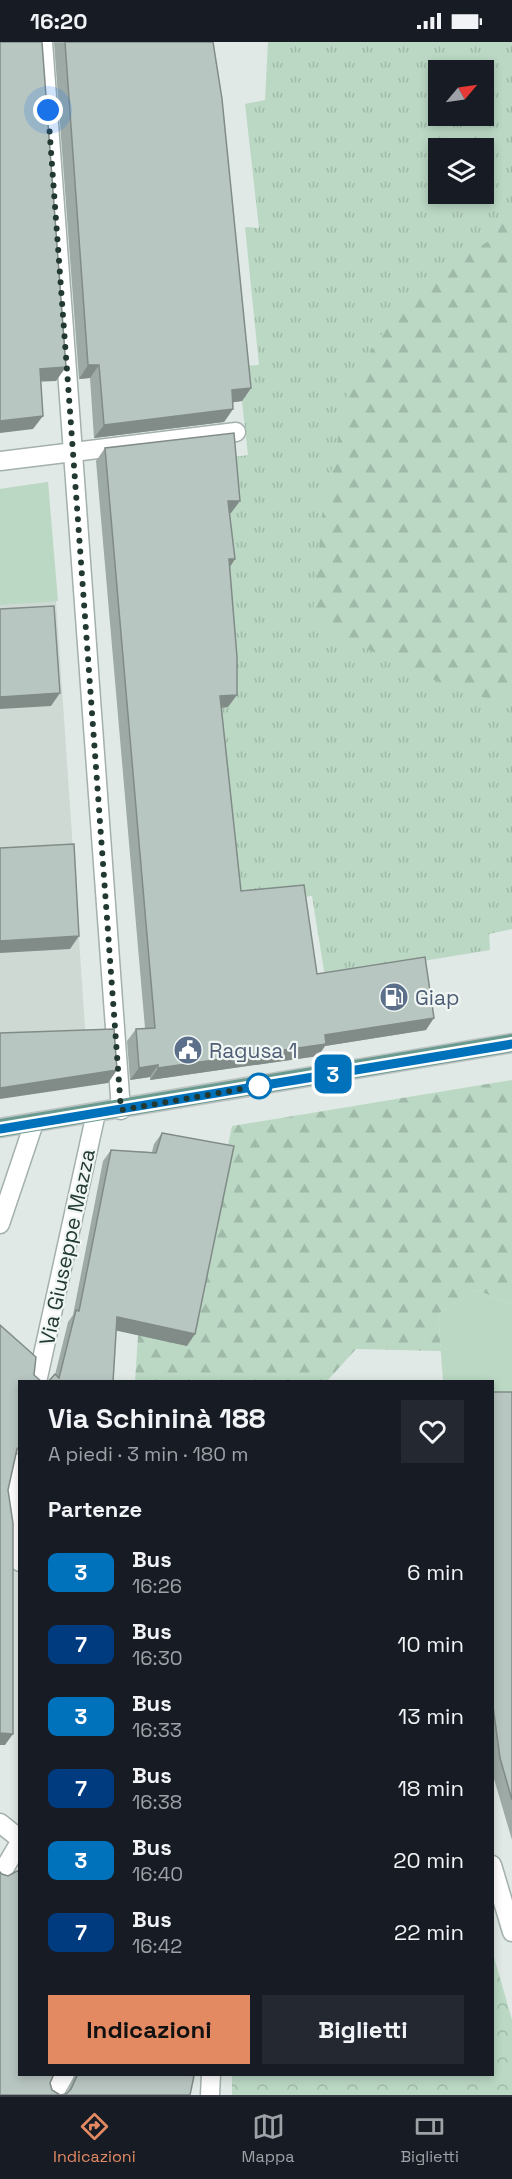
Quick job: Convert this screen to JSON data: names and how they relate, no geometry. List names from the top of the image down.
{
  "streets": {
    "street": ["Via Giuseppe Mazza"]
  },
  "places": {
    "fuel station": ["Giap"],
    "public building": ["Ragusa 1"]
  },
  "lines": ["bus line 3"],
  "north": "top right",
  "page": {
    "status": "16:20",
    "on_map": "3",
    "heading": [
      ["Via Schininà 188", "A piedi · 3 min · 180 m"],
      "Partenze"
    ],
    "list": [
      {
        "mark": "3",
        "name": "Bus",
        "note": "16:26",
        "value": "6 min"
      },
      {
        "mark": "7",
        "name": "Bus",
        "note": "16:30",
        "value": "10 min"
      },
      {
        "mark": "3",
        "name": "Bus",
        "note": "16:33",
        "value": "13 min"
      },
      {
        "mark": "7",
        "name": "Bus",
        "note": "16:38",
        "value": "18 min"
      },
      {
        "mark": "3",
        "name": "Bus",
        "note": "16:40",
        "value": "20 min"
      },
      {
        "mark": "7",
        "name": "Bus",
        "note": "16:42",
        "value": "22 min"
      }
    ],
    "buttons": ["Indicazioni", "Biglietti"],
    "tabs": ["Indicazioni", "Mappa", "Biglietti"]
  }
}
